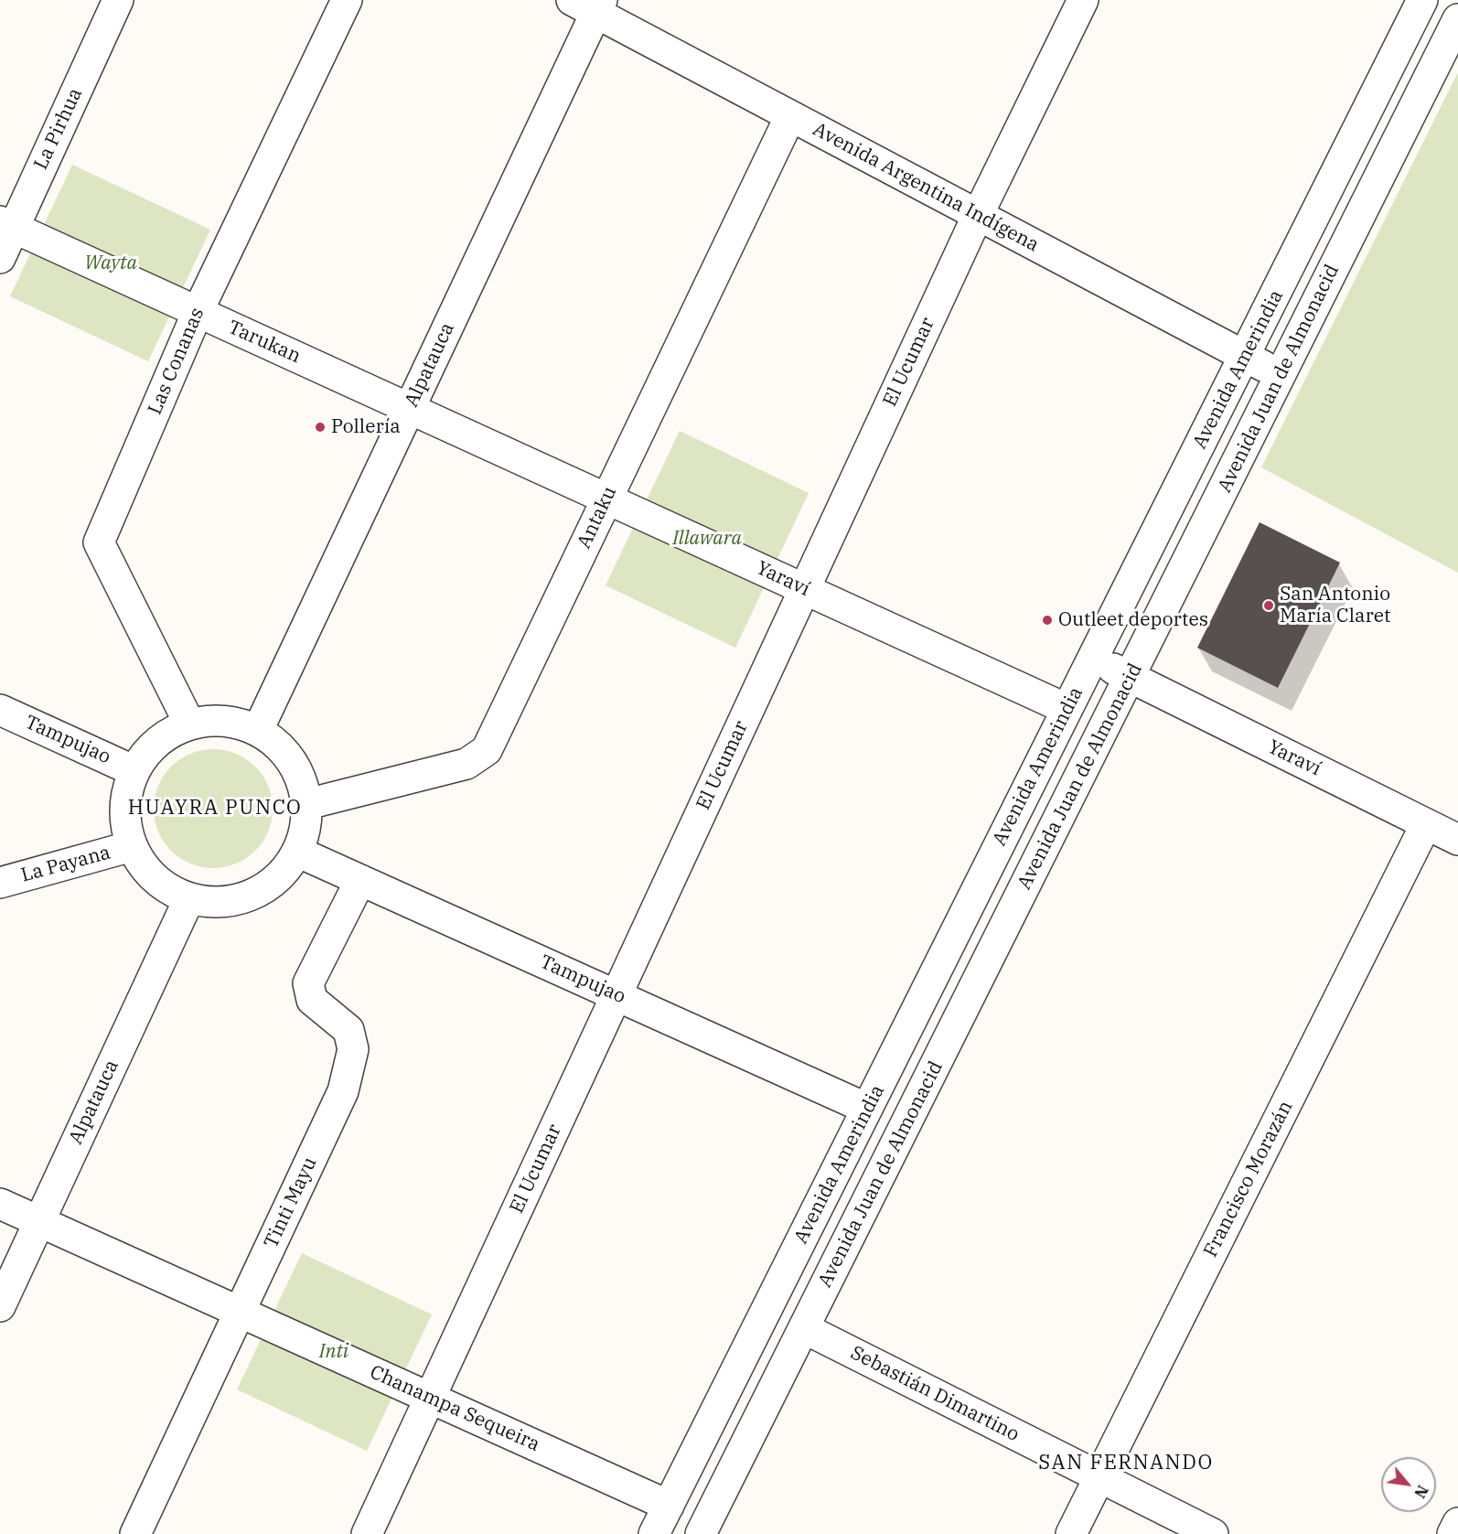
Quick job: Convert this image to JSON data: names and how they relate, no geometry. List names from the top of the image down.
{
  "streets": {
    "street": [
      "La Pirhua",
      "Avenida Argentina Indígena",
      "Tarukan",
      "Las Conanas",
      "El Ucumar",
      "Alpatauca",
      "Avenida Amerindia",
      "Avenida Juan de Almonacid",
      "Antaku",
      "Yaraví",
      "Tampujao",
      "La Payana",
      "Francisco Morazán",
      "Tinti Mayu",
      "Sebastián Dimartino",
      "Chanampa Sequeira"
    ]
  },
  "crossings": [
    ["La Pirhua", "Tarukan"],
    ["Avenida Argentina Indígena", "El Ucumar"],
    ["Avenida Argentina Indígena", "Alpatauca"],
    ["Avenida Argentina Indígena", "Avenida Amerindia"],
    ["Avenida Argentina Indígena", "Avenida Juan de Almonacid"],
    ["Avenida Argentina Indígena", "Antaku"],
    ["Tarukan", "Las Conanas"],
    ["Tarukan", "Alpatauca"],
    ["Tarukan", "Yaraví"],
    ["Las Conanas", "Alpatauca"],
    ["Las Conanas", "Antaku"],
    ["Las Conanas", "Tampujao"],
    ["Las Conanas", "La Payana"],
    ["El Ucumar", "Yaraví"],
    ["El Ucumar", "Tampujao"],
    ["El Ucumar", "Chanampa Sequeira"],
    ["Alpatauca", "Antaku"],
    ["Alpatauca", "Yaraví"],
    ["Alpatauca", "Tampujao"],
    ["Alpatauca", "La Payana"],
    ["Alpatauca", "Chanampa Sequeira"],
    ["Avenida Amerindia", "Yaraví"],
    ["Avenida Amerindia", "Tampujao"],
    ["Avenida Amerindia", "Chanampa Sequeira"],
    ["Avenida Juan de Almonacid", "Yaraví"],
    ["Avenida Juan de Almonacid", "Sebastián Dimartino"],
    ["Antaku", "Yaraví"],
    ["Antaku", "Tampujao"],
    ["Antaku", "La Payana"],
    ["Yaraví", "Francisco Morazán"],
    ["Tampujao", "La Payana"],
    ["Tampujao", "Tinti Mayu"],
    ["Francisco Morazán", "Sebastián Dimartino"],
    ["Tinti Mayu", "Chanampa Sequeira"]
  ],
  "districts": ["HUAYRA PUNCO", "SAN FERNANDO"],
  "parks": ["Wayta", "Illawara", "Inti"],
  "places": ["Pollería", "San Antonio María Claret", "Outleet deportes"],
  "north": "bottom right"
}
